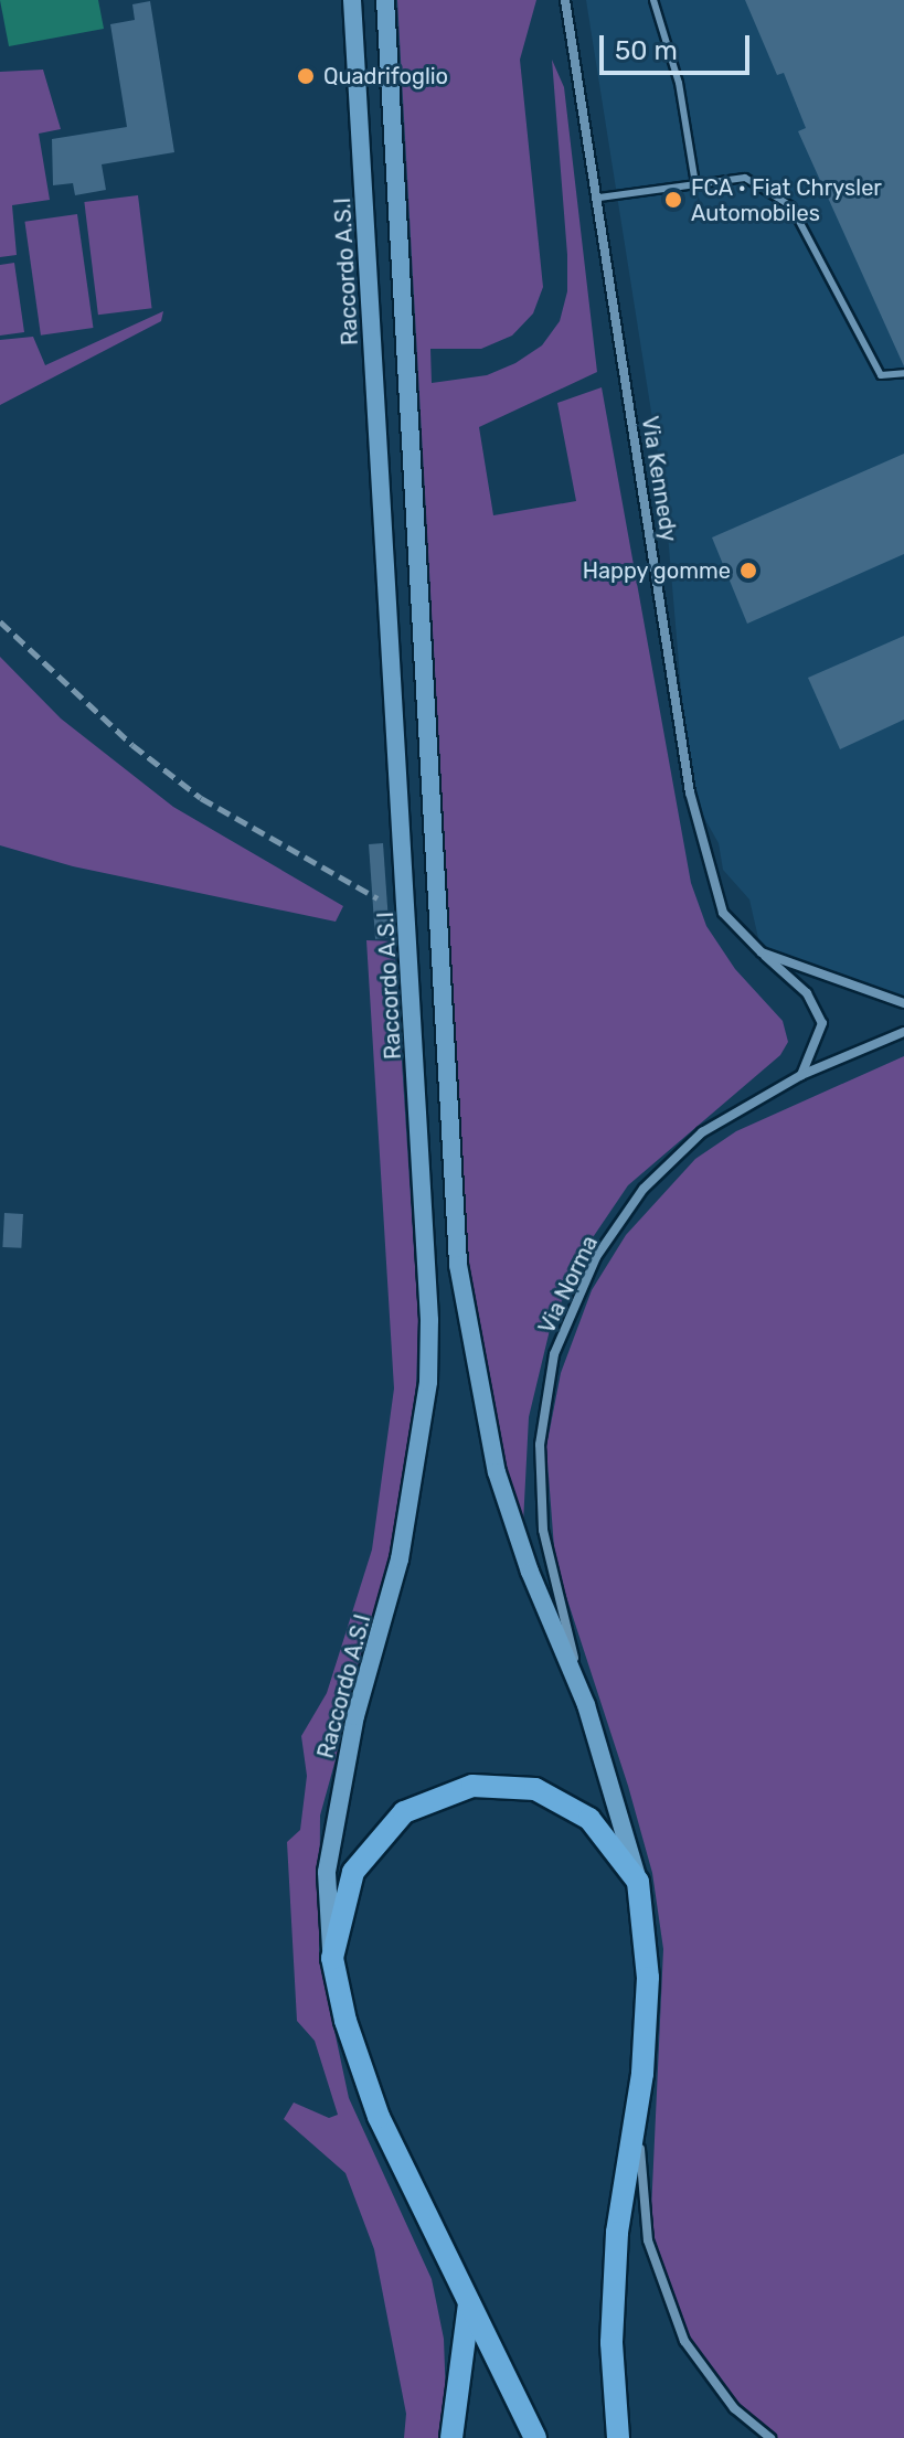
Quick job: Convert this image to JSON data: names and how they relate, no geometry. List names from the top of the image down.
{
  "streets": {
    "street": ["Raccordo A.S.I", "Via Kennedy", "Via Norma"]
  },
  "places": ["Quadrifoglio", "FCA • Fiat Chrysler Automobiles", "Happy gomme"],
  "scale_bar": "50 m"
}
